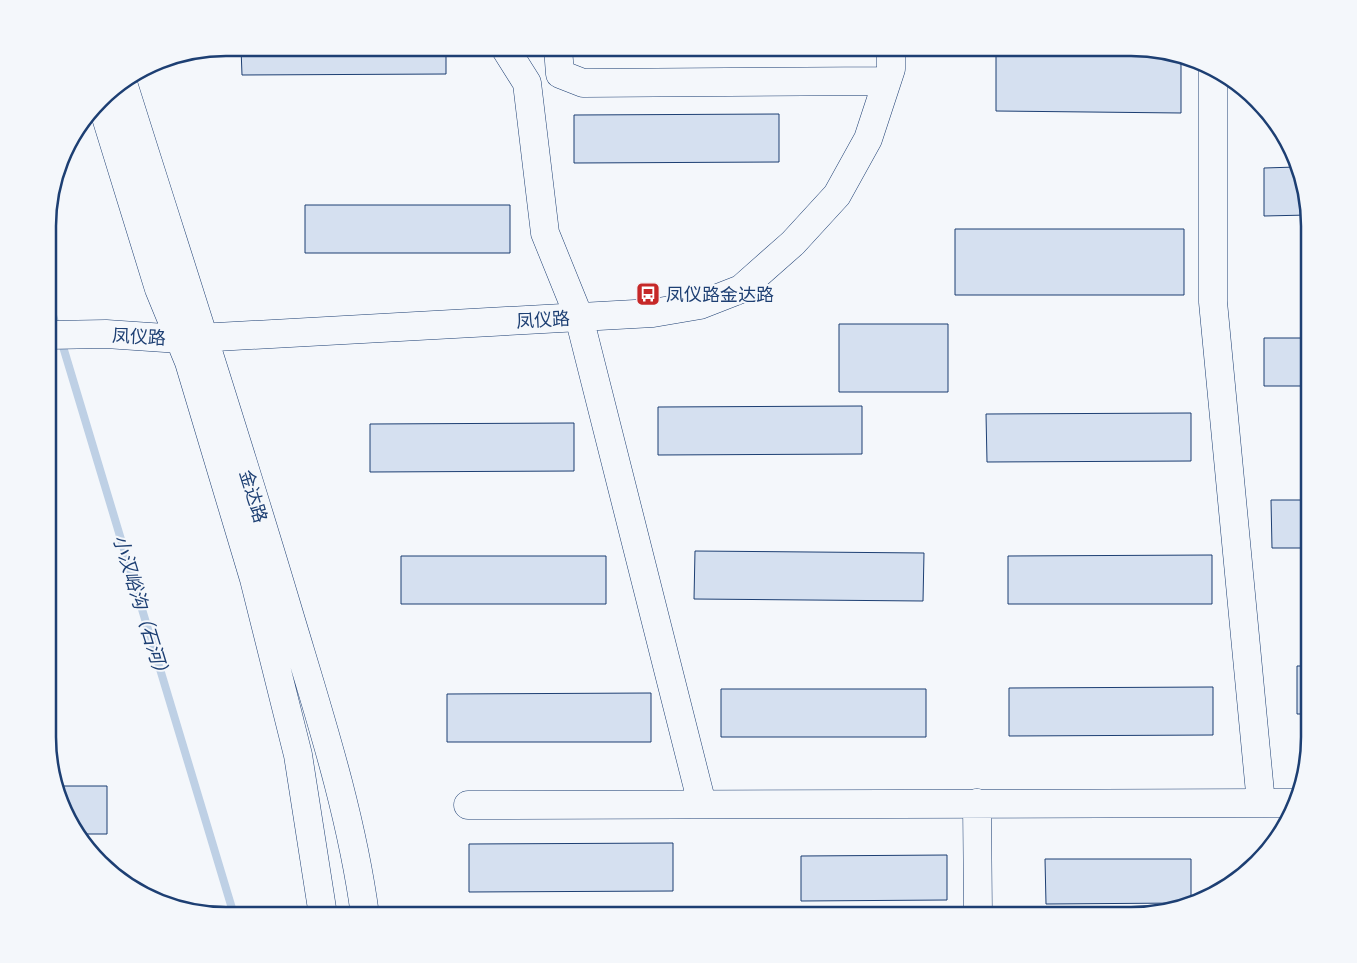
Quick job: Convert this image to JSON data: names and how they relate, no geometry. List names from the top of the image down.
{
  "streets": {
    "street": ["凤仪路", "金达路"]
  },
  "crossings": [
    ["凤仪路", "金达路"]
  ],
  "water": ["小汉峪沟（石河）"],
  "places": {
    "bus stop": ["凤仪路金达路"]
  }
}
